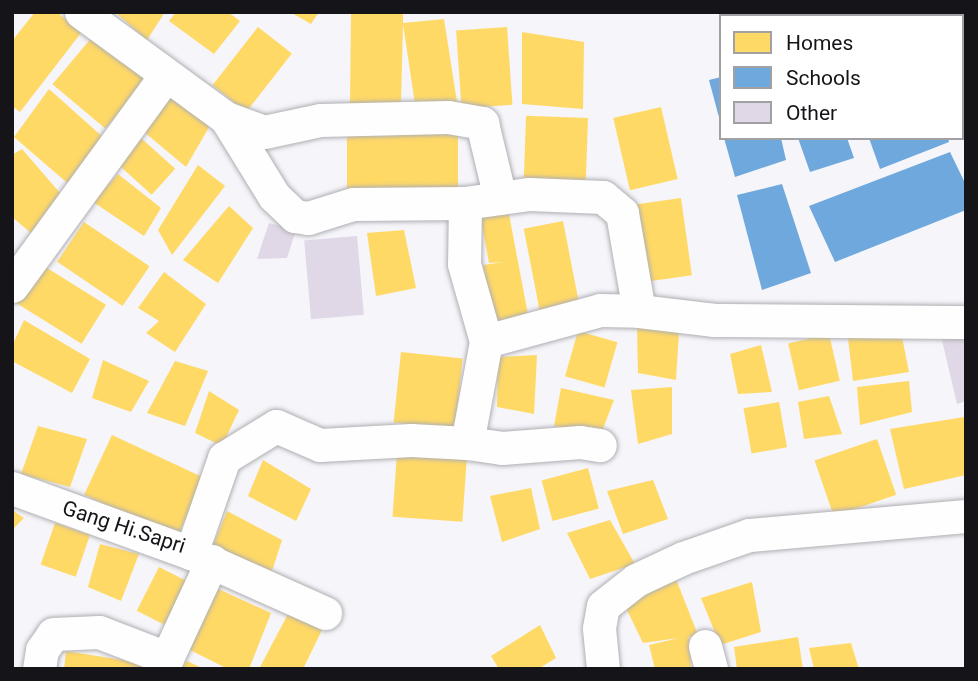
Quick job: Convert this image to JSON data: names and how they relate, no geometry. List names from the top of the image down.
{
  "streets": {
    "street": ["Gang Hi.Sapri"]
  },
  "legend": ["Homes", "Schools", "Other"]
}
